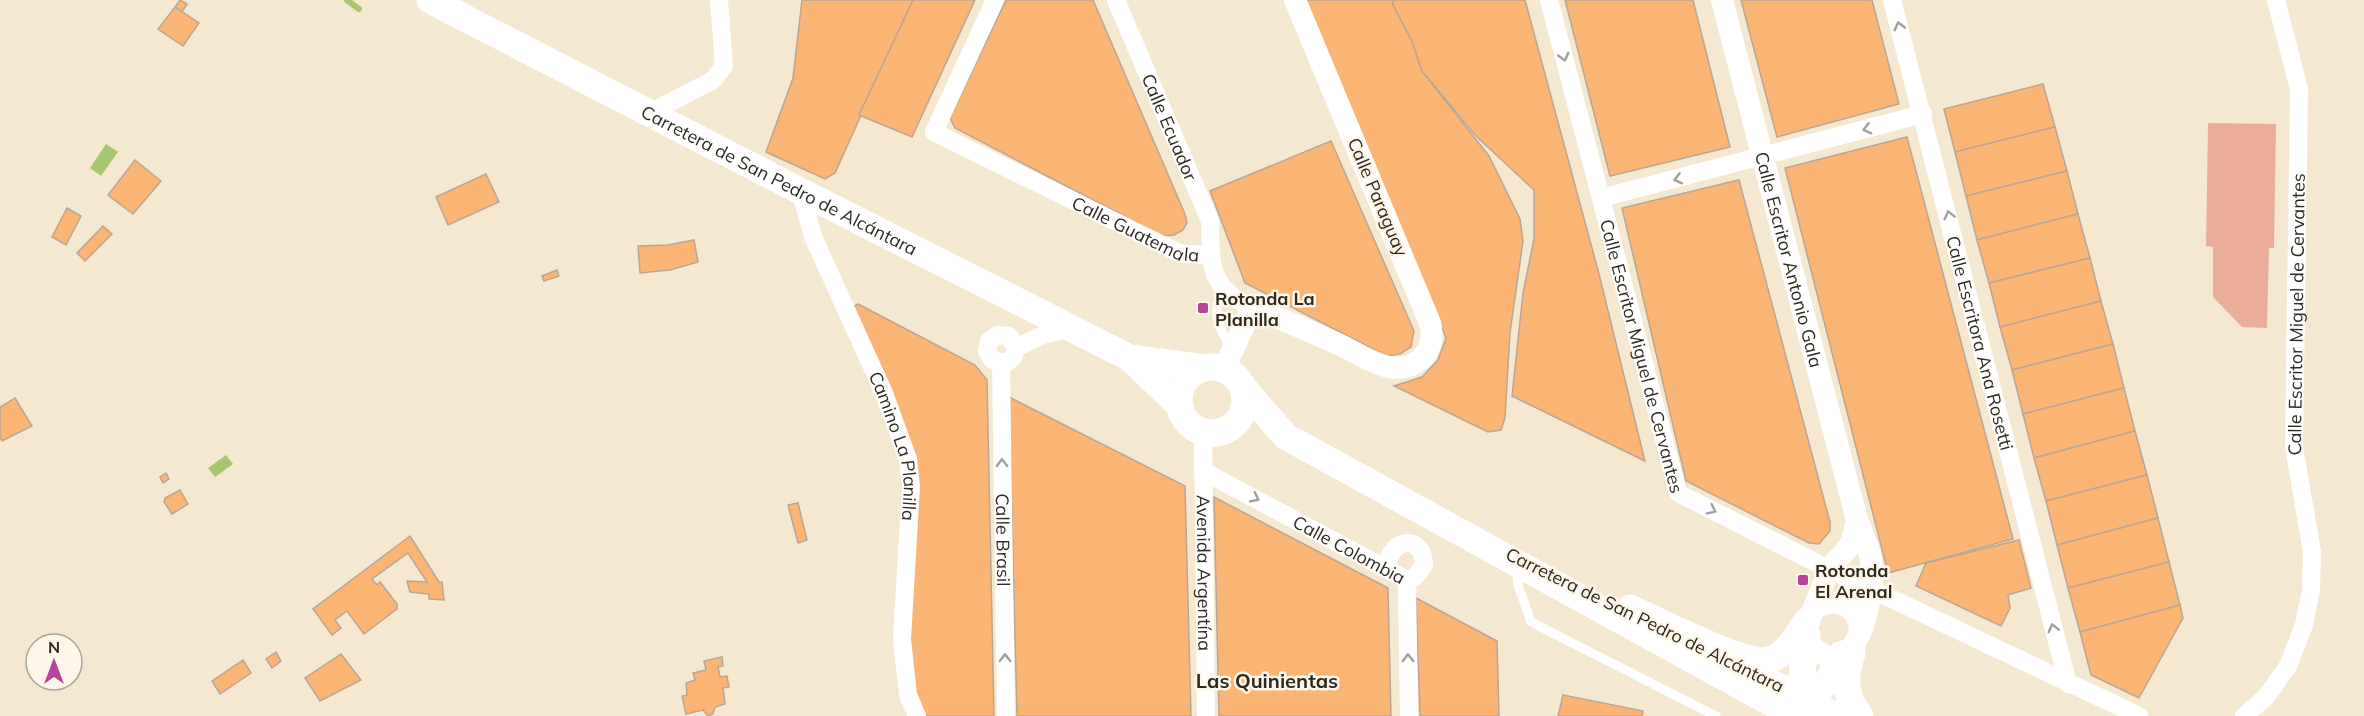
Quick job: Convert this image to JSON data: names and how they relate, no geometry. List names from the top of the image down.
{
  "streets": {
    "main road": ["Carretera de San Pedro de Alcántara"],
    "street": [
      "Calle Ecuador",
      "Calle Paraguay",
      "Calle Guatemala",
      "Calle Escritor Antonio Gala",
      "Calle Escritor Miguel de Cervantes",
      "Calle Escritora Ana Rosetti",
      "Camino La Planilla",
      "Calle Brasil",
      "Calle Colombia",
      "Avenida Argentína"
    ]
  },
  "crossings": [
    ["Calle Ecuador", "Calle Guatemala"],
    ["Carretera de San Pedro de Alcántara", "Camino La Planilla"],
    ["Carretera de San Pedro de Alcántara", "Avenida Argentína"],
    ["Calle Escritor Antonio Gala", "Calle Escritor Miguel de Cervantes"],
    ["Calle Escritor Miguel de Cervantes", "Calle Escritora Ana Rosetti"],
    ["Calle Colombia", "Avenida Argentína"]
  ],
  "one_way": ["Calle Escritor Miguel de Cervantes", "Calle Escritora Ana Rosetti", "Calle Brasil"],
  "districts": ["Las Quinientas"],
  "places": {
    "transit": ["Rotonda La Planilla", "Rotonda El Arenal"]
  },
  "north": "top"
}
